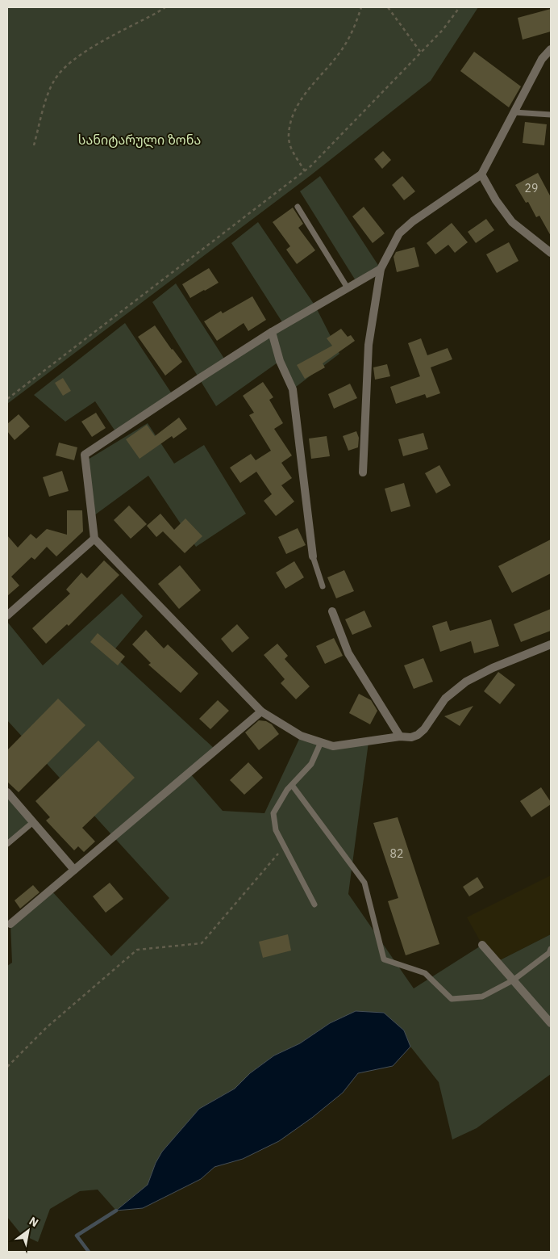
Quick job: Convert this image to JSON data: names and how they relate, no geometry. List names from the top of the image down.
{
  "parks": ["სანიტარული ზონა"],
  "house_numbers": ["29", "82"],
  "north": "top right"
}
